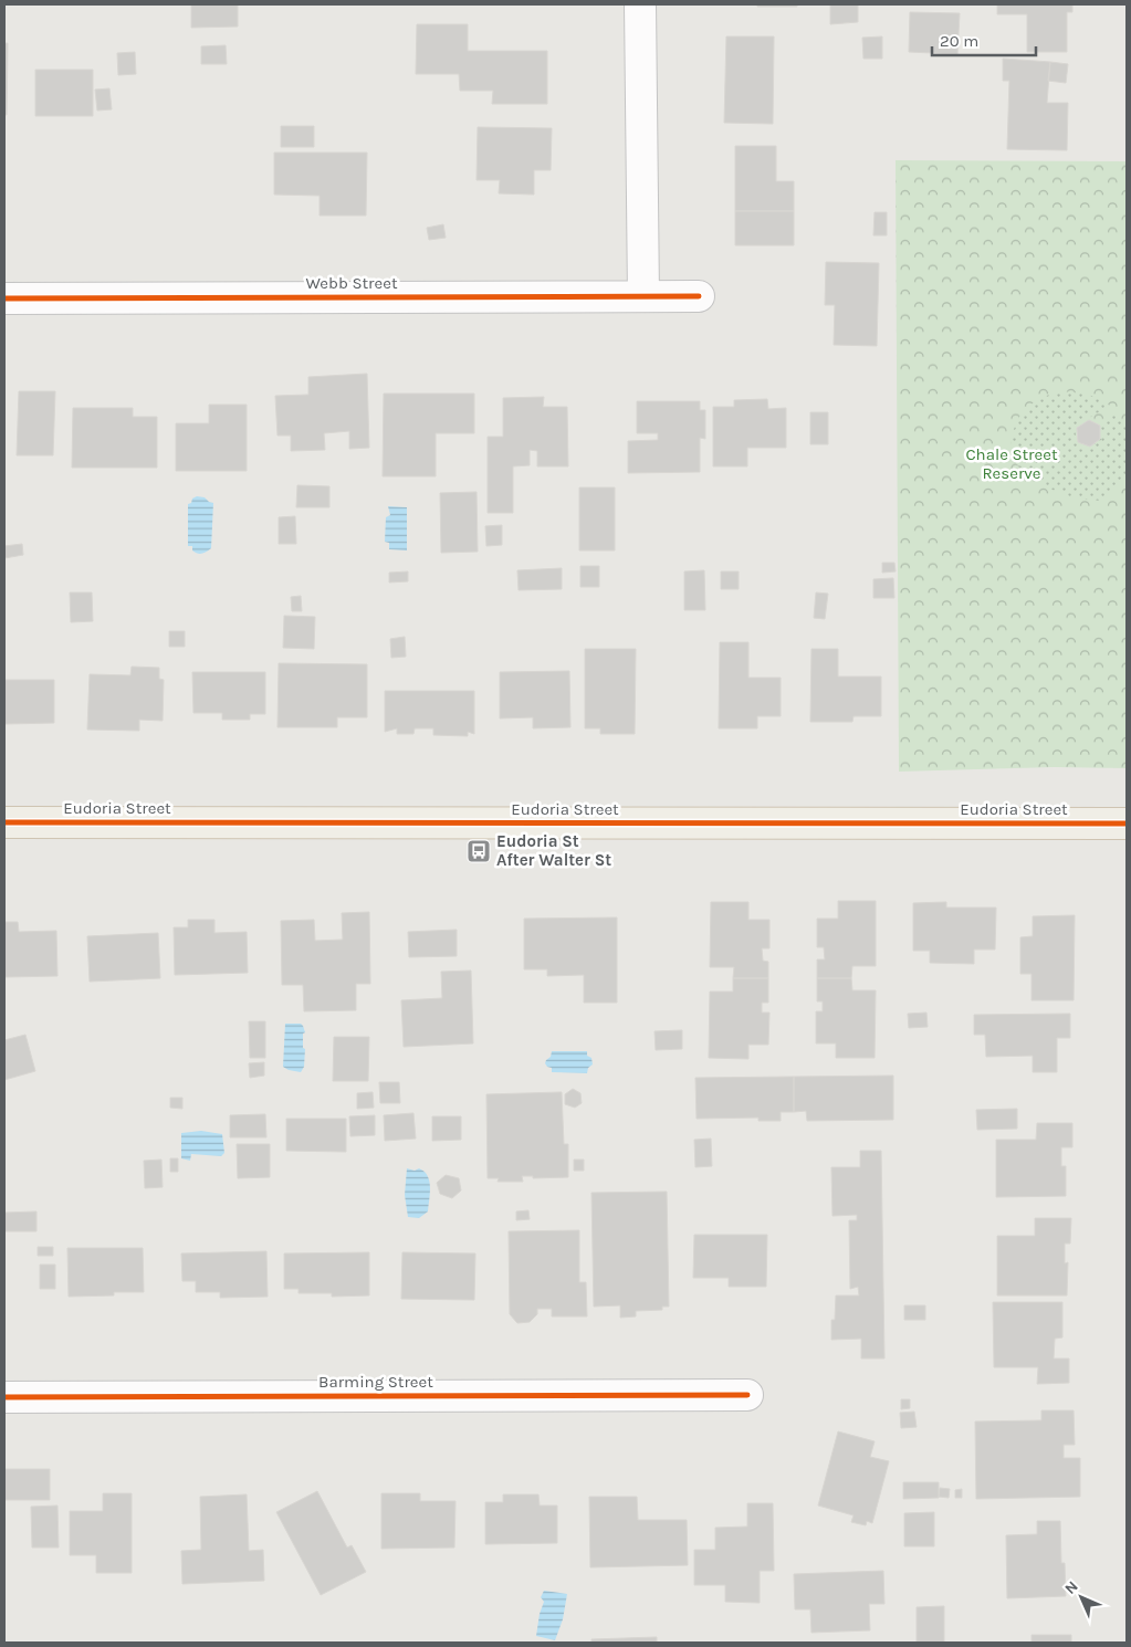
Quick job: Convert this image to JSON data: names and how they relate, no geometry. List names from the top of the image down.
{
  "streets": {
    "main road": ["Eudoria Street"],
    "street": ["Webb Street", "Barming Street"]
  },
  "parks": ["Chale Street Reserve"],
  "places": {
    "bus stop": ["Eudoria St After Walter St"]
  },
  "scale_bar": "20 m",
  "north": "top left"
}
